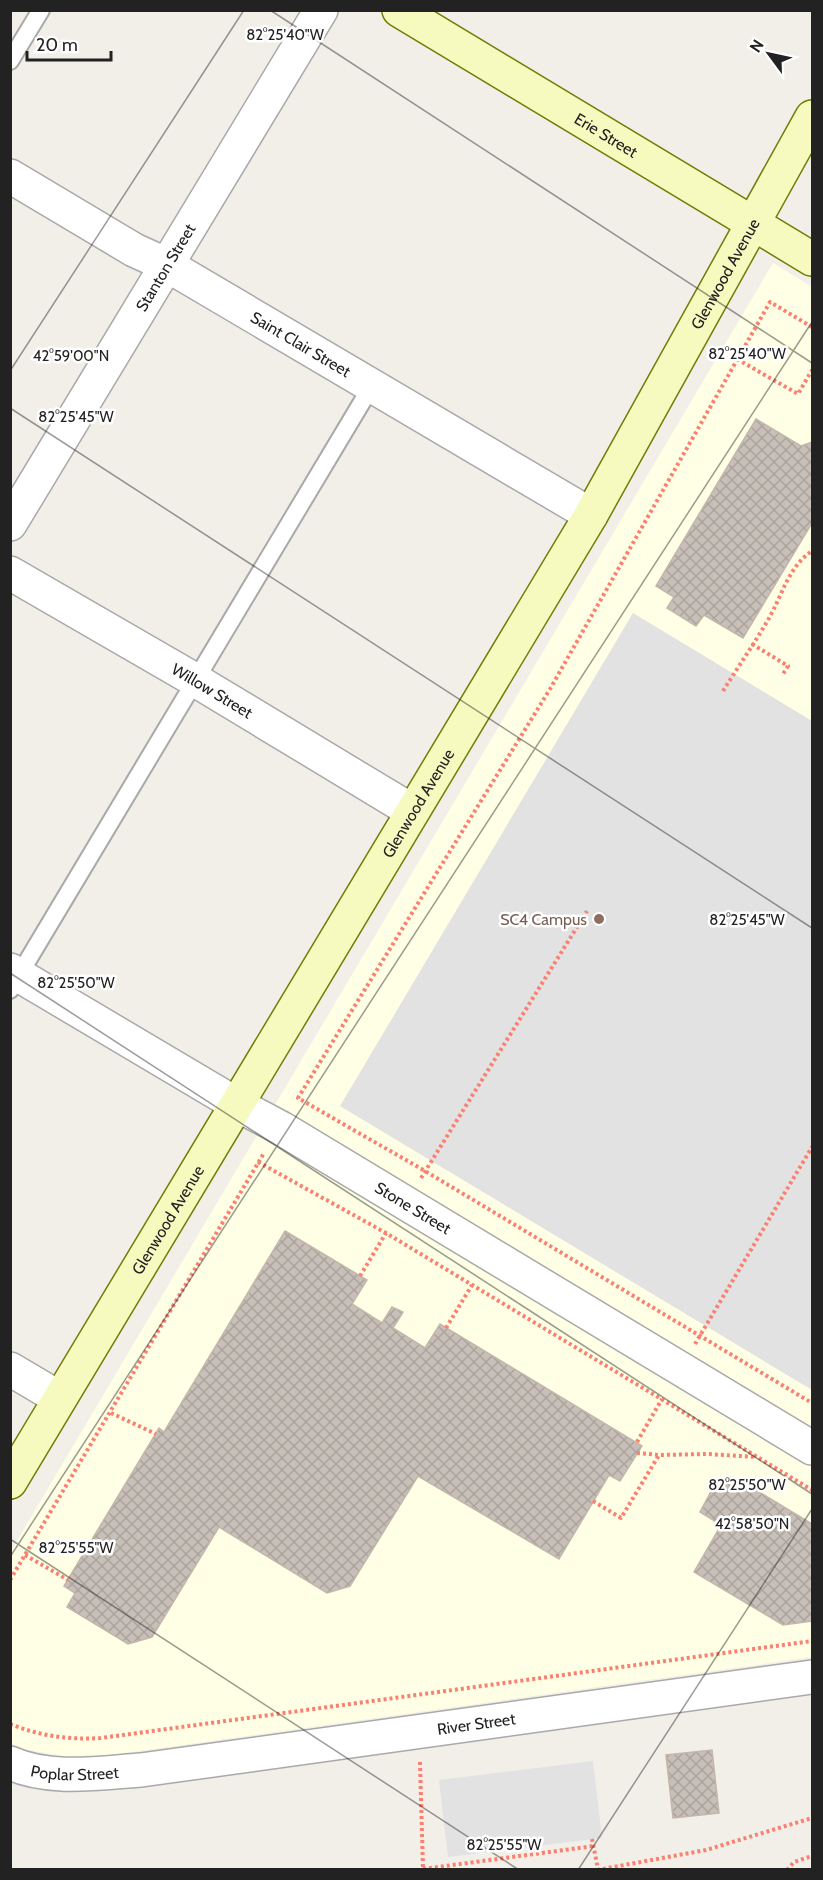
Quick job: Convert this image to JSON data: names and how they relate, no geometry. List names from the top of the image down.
{
  "streets": {
    "street": [
      "Erie Street",
      "Stanton Street",
      "Glenwood Avenue",
      "Saint Clair Street",
      "Willow Street",
      "Stone Street",
      "River Street",
      "Poplar Street"
    ]
  },
  "crossings": [
    ["Erie Street", "Glenwood Avenue"],
    ["Stanton Street", "Saint Clair Street"],
    ["Glenwood Avenue", "Saint Clair Street"],
    ["Glenwood Avenue", "Willow Street"],
    ["Glenwood Avenue", "Stone Street"],
    ["River Street", "Poplar Street"]
  ],
  "places": ["SC4 Campus"],
  "scale_bar": "20 m",
  "north": "top left",
  "coordinates": [
    "82°25'40\"W",
    "42°59'00\"N",
    "82°25'45\"W",
    "82°25'50\"W",
    "42°58'50\"N",
    "82°25'55\"W"
  ]
}
